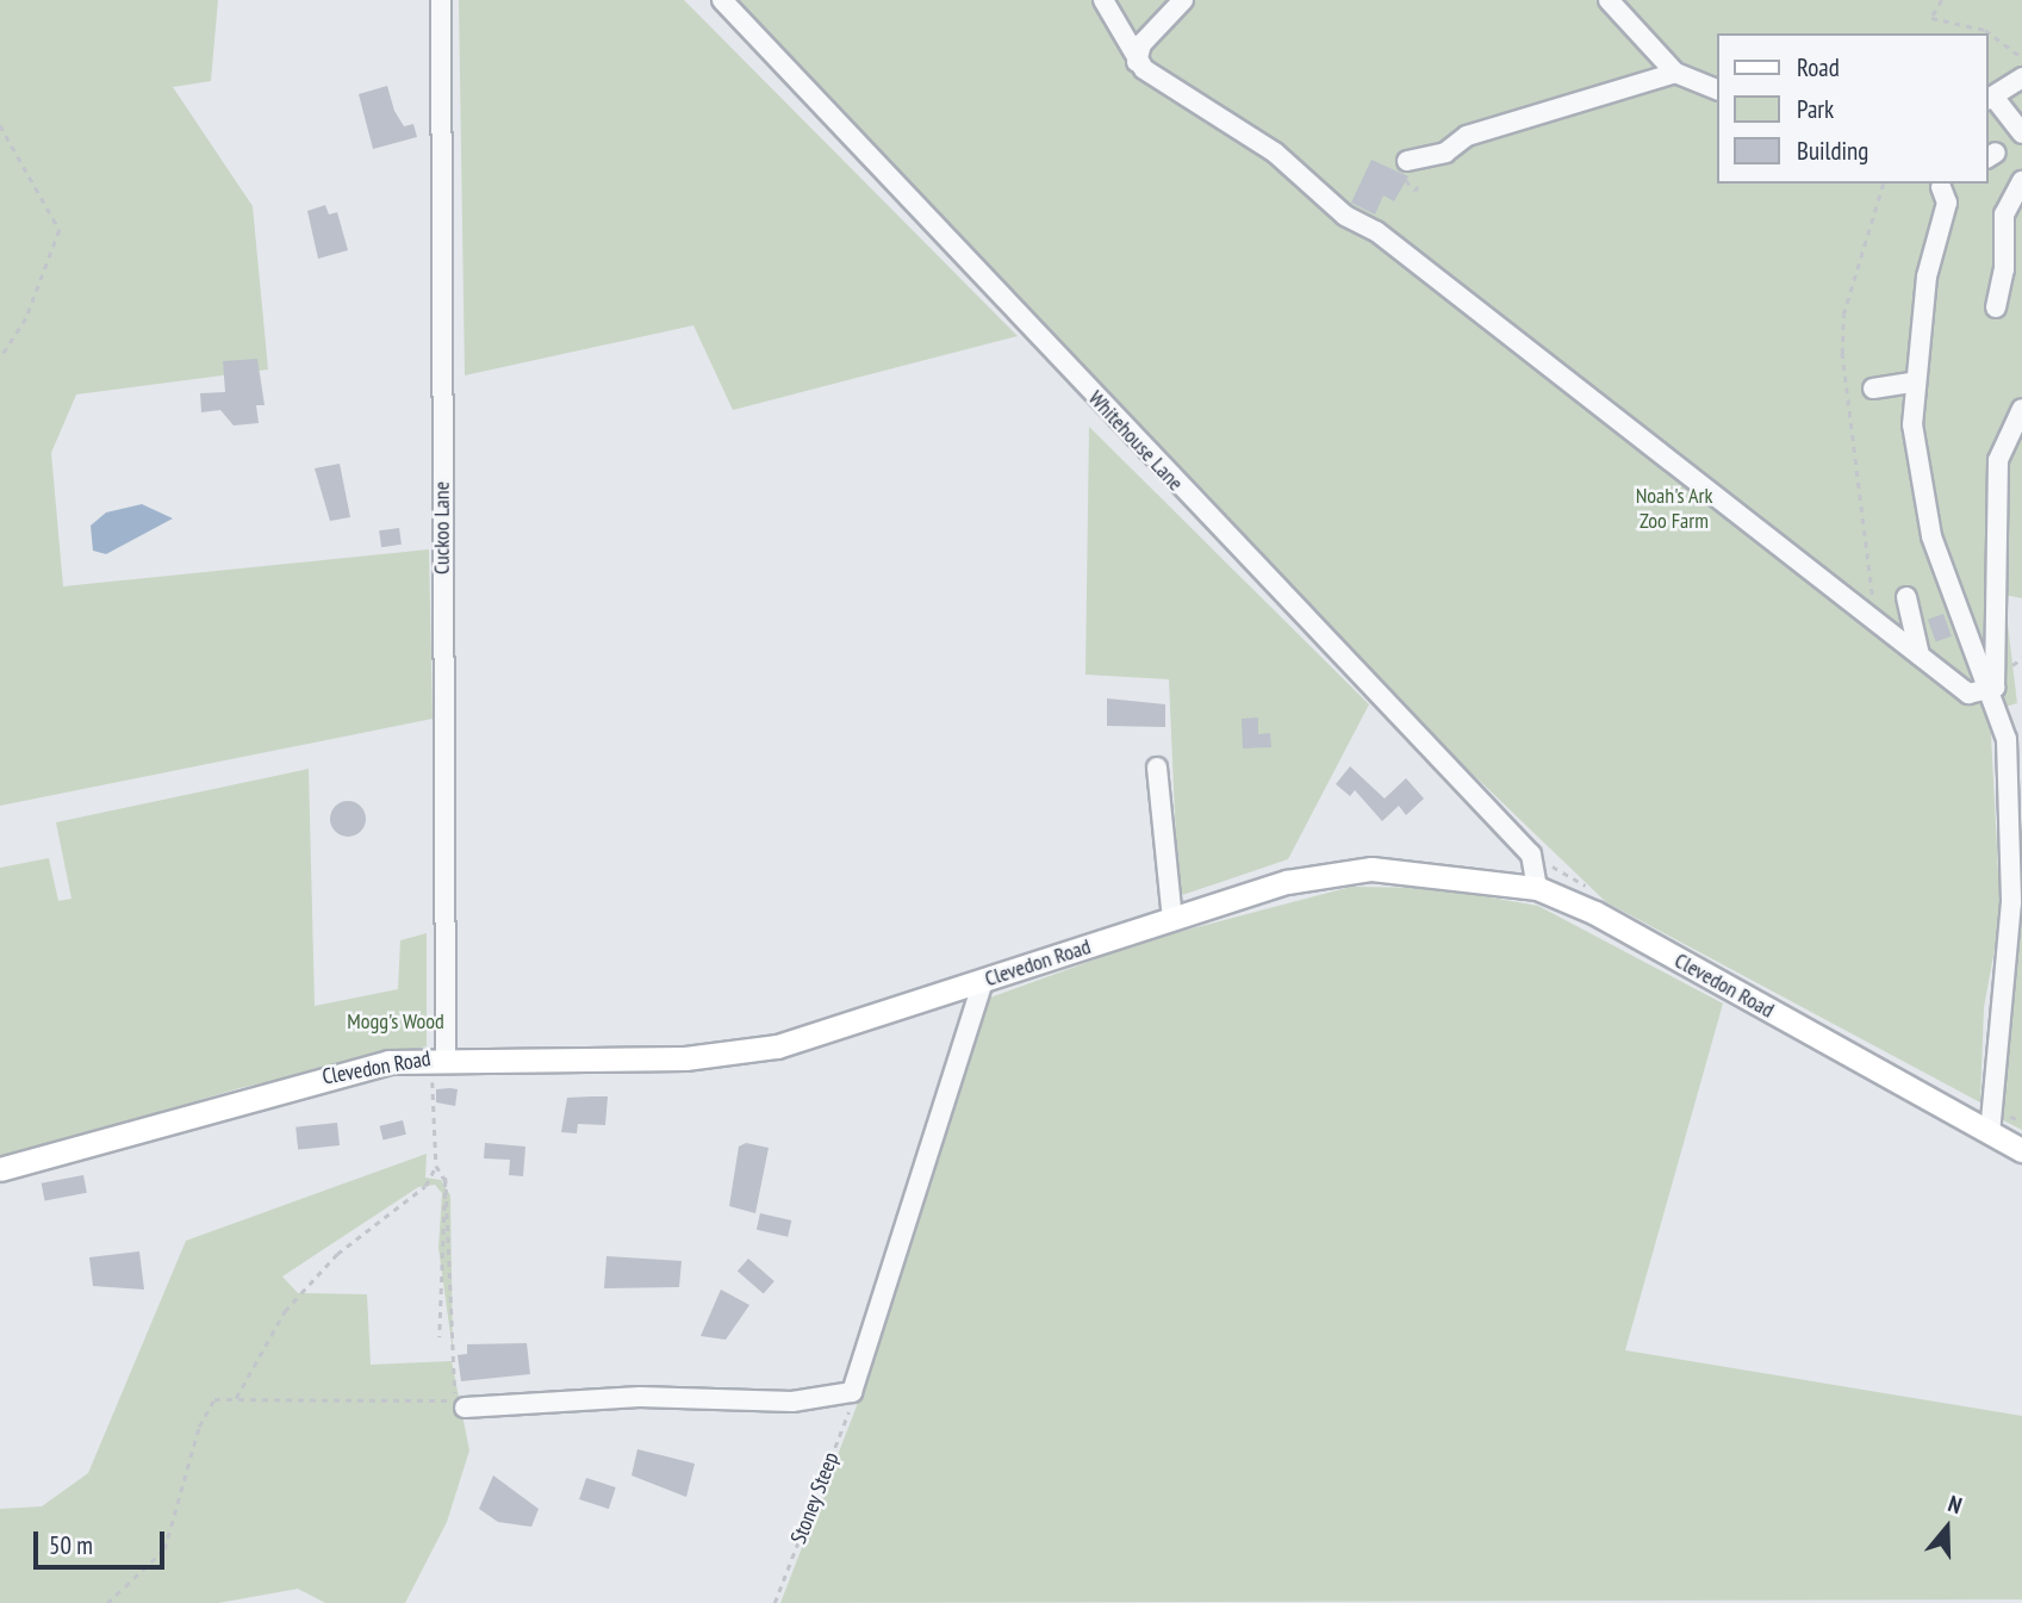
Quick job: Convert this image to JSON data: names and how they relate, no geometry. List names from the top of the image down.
{
  "streets": {
    "main road": ["Clevedon Road"],
    "street": ["Whitehouse Lane", "Cuckoo Lane"],
    "path": ["Stoney Steep"]
  },
  "crossings": [
    ["Whitehouse Lane", "Clevedon Road"],
    ["Cuckoo Lane", "Clevedon Road"]
  ],
  "parks": ["Noah's Ark Zoo Farm", "Mogg's Wood"],
  "legend": ["Road", "Park", "Building"],
  "scale_bar": "50 m",
  "north": "top"
}
